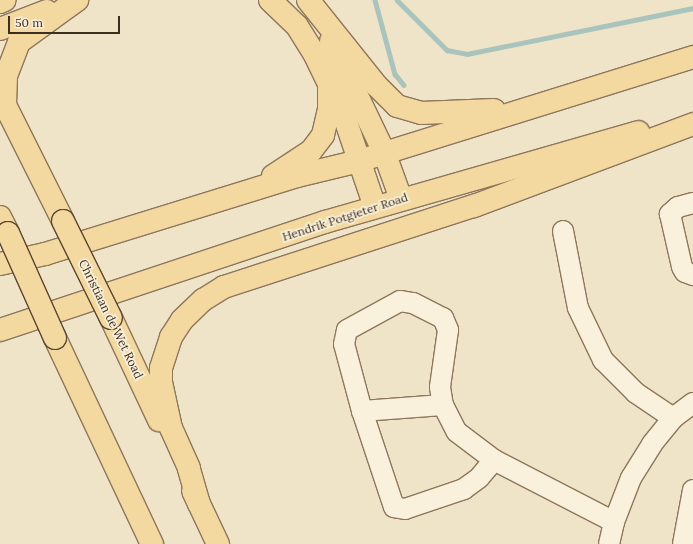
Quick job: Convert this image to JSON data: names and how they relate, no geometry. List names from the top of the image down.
{
  "streets": {
    "main road": ["Hendrik Potgieter Road", "Christiaan de Wet Road"]
  },
  "scale_bar": "50 m"
}
